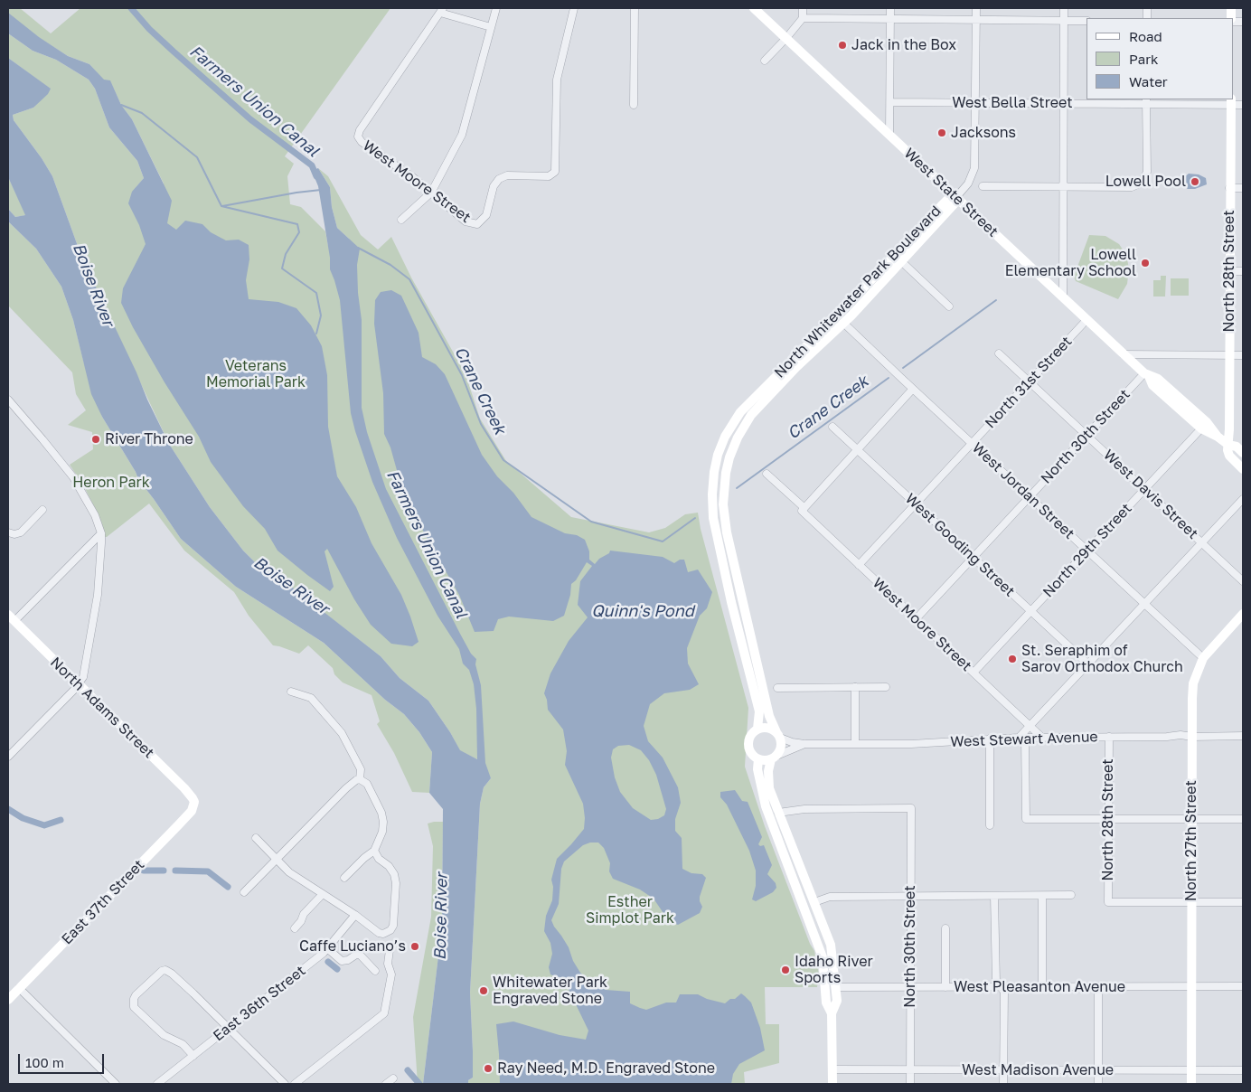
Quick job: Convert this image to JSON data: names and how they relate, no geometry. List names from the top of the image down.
{
  "streets": {
    "street": [
      "West Bella Street",
      "West Moore Street",
      "West State Street",
      "North 28th Street",
      "North Whitewater Park Boulevard",
      "North 31st Street",
      "North 30th Street",
      "West Jordan Street",
      "West Davis Street",
      "West Gooding Street",
      "North 29th Street",
      "North Adams Street",
      "West Stewart Avenue",
      "North 27th Street",
      "East 37th Street",
      "West Pleasanton Avenue",
      "East 36th Street",
      "West Madison Avenue"
    ]
  },
  "crossings": [
    ["West Bella Street", "North 28th Street"],
    ["West Moore Street", "North 31st Street"],
    ["West Moore Street", "North 30th Street"],
    ["West Moore Street", "North 29th Street"],
    ["West Moore Street", "West Stewart Avenue"],
    ["West State Street", "North 28th Street"],
    ["West State Street", "North Whitewater Park Boulevard"],
    ["West State Street", "North 31st Street"],
    ["West State Street", "North 30th Street"],
    ["West State Street", "North 29th Street"],
    ["North 28th Street", "West Stewart Avenue"],
    ["North 28th Street", "North 27th Street"],
    ["North Whitewater Park Boulevard", "West Jordan Street"],
    ["North Whitewater Park Boulevard", "West Stewart Avenue"],
    ["North 31st Street", "West Jordan Street"],
    ["North 31st Street", "West Davis Street"],
    ["North 31st Street", "West Gooding Street"],
    ["North 30th Street", "West Jordan Street"],
    ["North 30th Street", "West Davis Street"],
    ["North 30th Street", "West Gooding Street"],
    ["North 30th Street", "West Pleasanton Avenue"],
    ["North 30th Street", "West Madison Avenue"],
    ["West Jordan Street", "North 29th Street"],
    ["West Jordan Street", "North 27th Street"],
    ["West Davis Street", "North 29th Street"],
    ["West Gooding Street", "North 29th Street"],
    ["North Adams Street", "East 37th Street"],
    ["West Stewart Avenue", "North 27th Street"],
    ["North 27th Street", "West Pleasanton Avenue"],
    ["North 27th Street", "West Madison Avenue"]
  ],
  "water": [
    "Farmers Union Canal",
    "Boise River",
    "Crane Creek",
    "Quinn's Pond"
  ],
  "parks": ["Veterans Memorial Park", "Heron Park", "Esther Simplot Park"],
  "places": [
    "Jack in the Box",
    "Jacksons",
    "Lowell Pool",
    "Lowell Elementary School",
    "River Throne",
    "St. Seraphim of Sarov Orthodox Church",
    "Caffe Luciano’s",
    "Idaho River Sports",
    "Whitewater Park Engraved Stone",
    "Ray Need, M.D. Engraved Stone"
  ],
  "legend": ["Road", "Park", "Water"],
  "scale_bar": "100 m"
}
